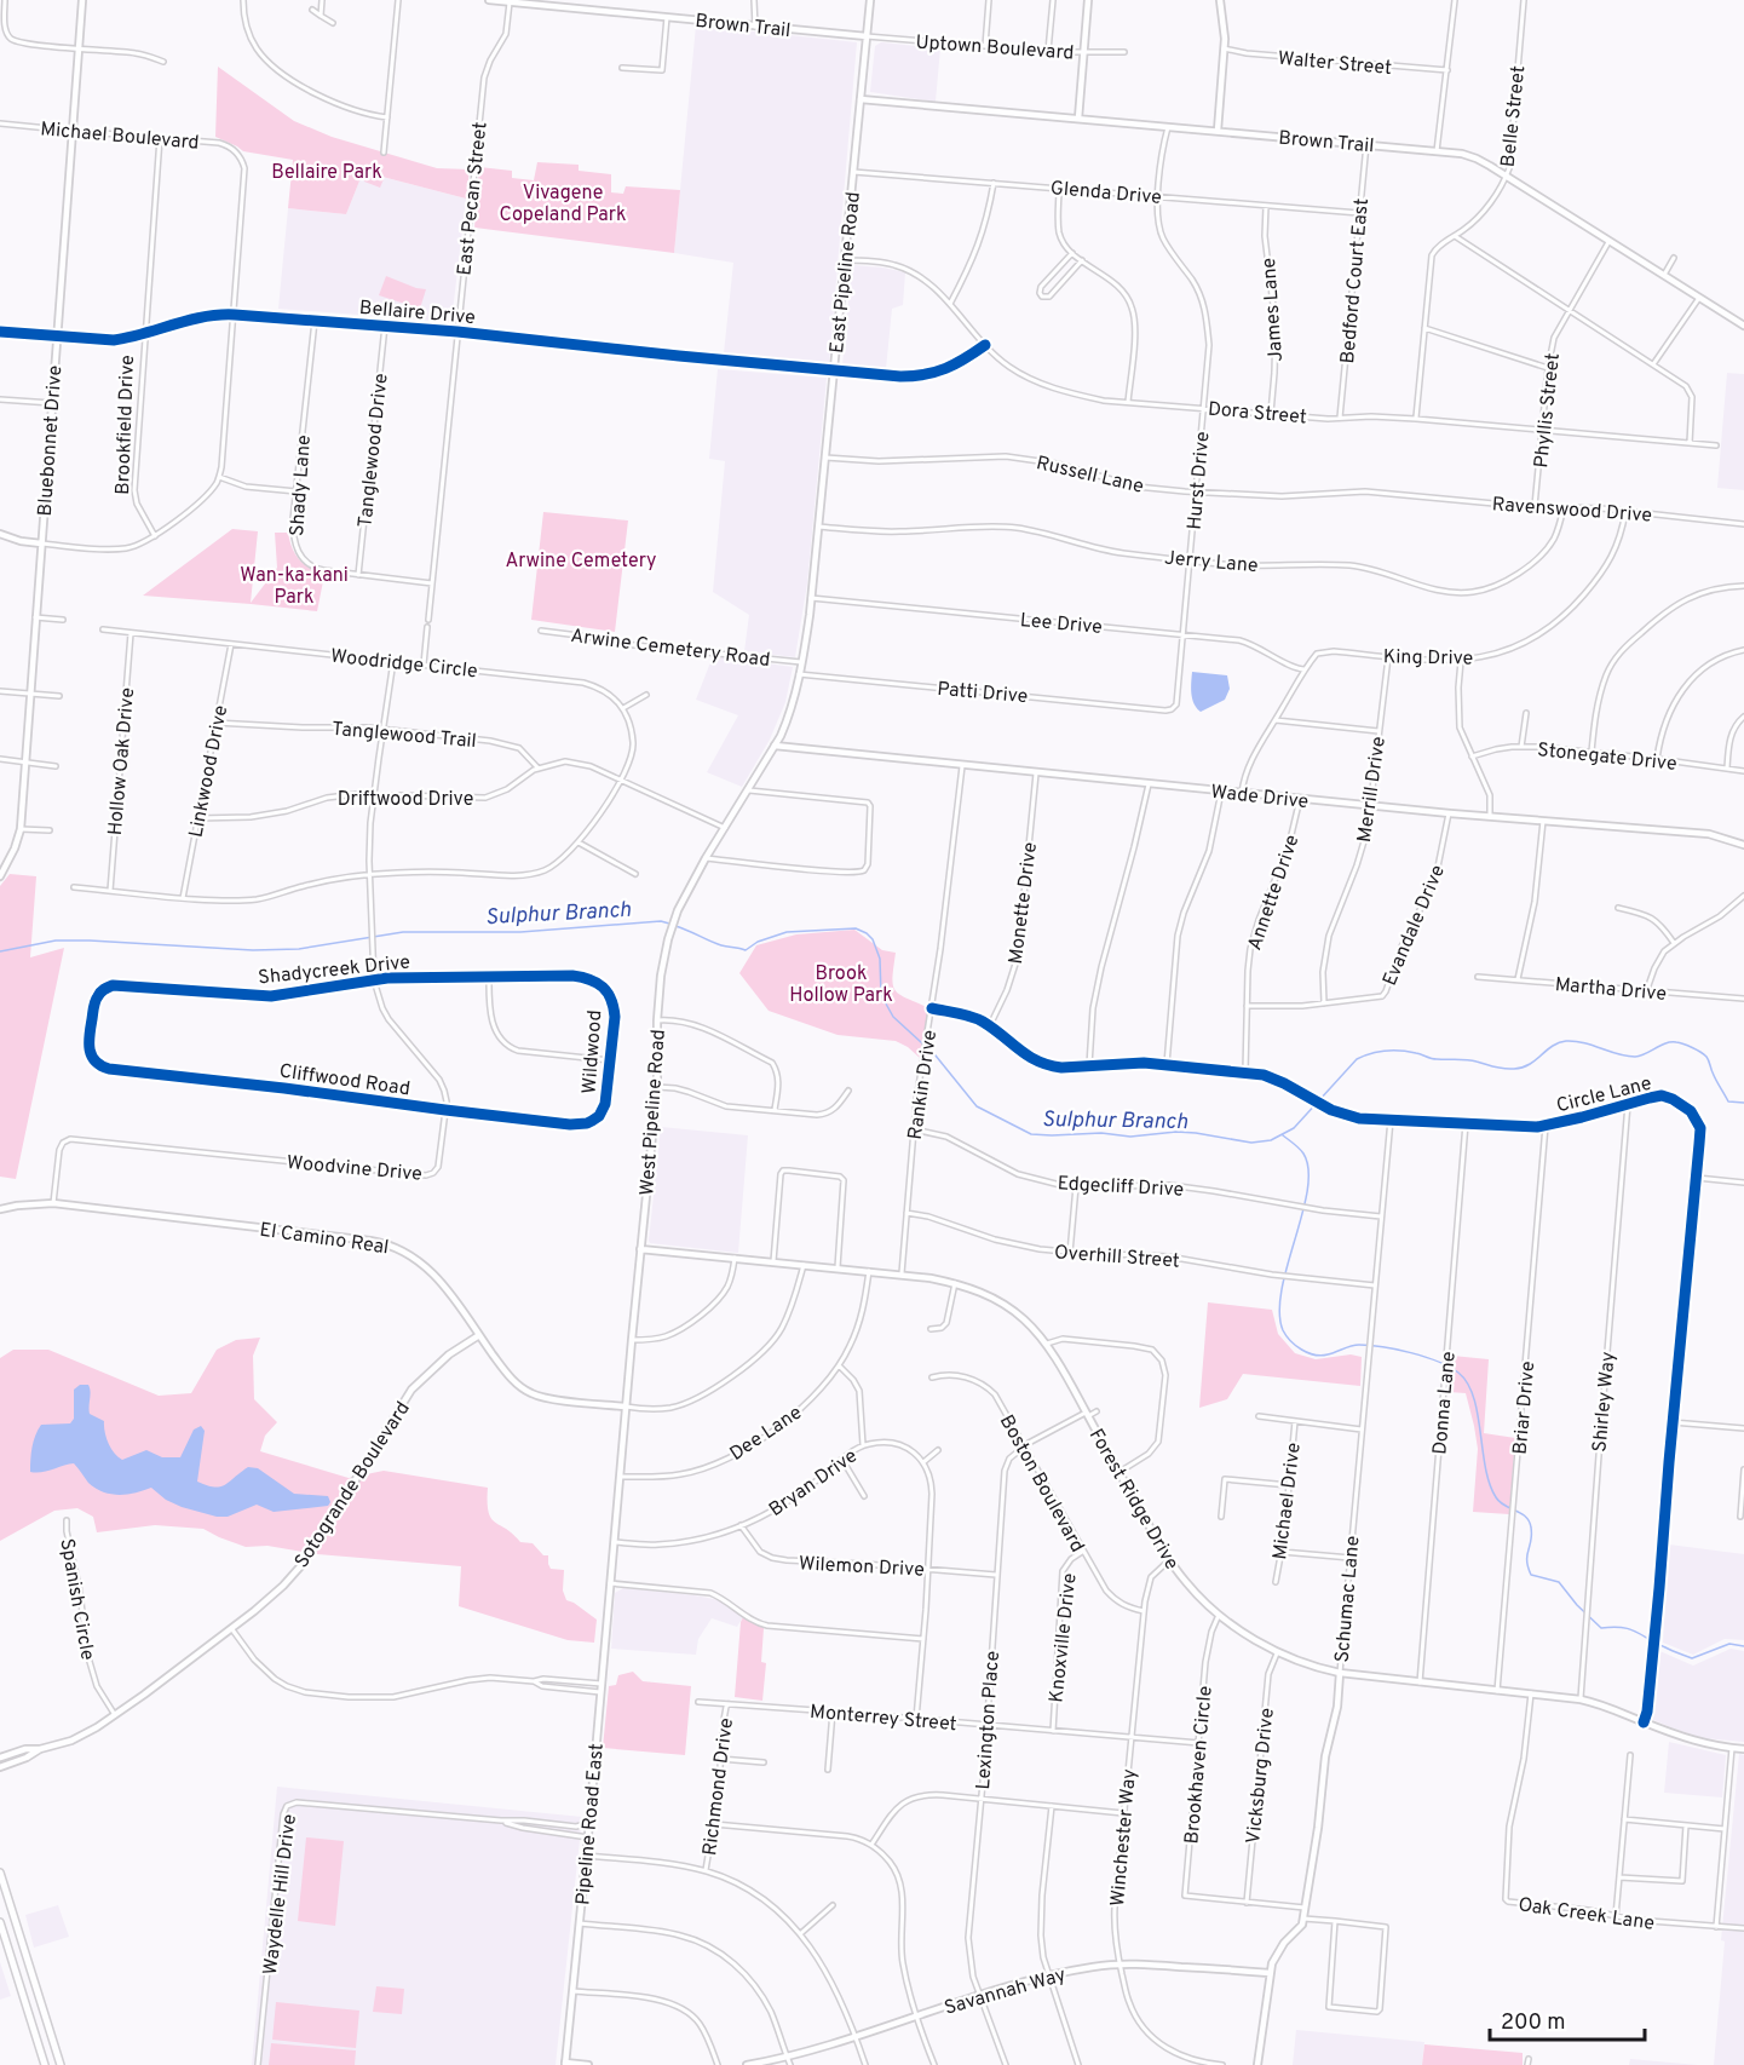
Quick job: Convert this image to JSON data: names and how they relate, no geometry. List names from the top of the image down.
{
  "streets": {
    "street": [
      "Brown Trail",
      "Uptown Boulevard",
      "Walter Street",
      "Belle Street",
      "Michael Boulevard",
      "Glenda Drive",
      "East Pecan Street",
      "East Pipeline Road",
      "Bedford Court East",
      "James Lane",
      "Bellaire Drive",
      "Phyllis Street",
      "Dora Street",
      "Brookfield Drive",
      "Bluebonnet Drive",
      "Tanglewood Drive",
      "Russell Lane",
      "Hurst Drive",
      "Shady Lane",
      "Ravenswood Drive",
      "Jerry Lane",
      "Lee Drive",
      "Arwine Cemetery Road",
      "King Drive",
      "Woodridge Circle",
      "Patti Drive",
      "Tanglewood Trail",
      "Stonegate Drive",
      "Hollow Oak Drive",
      "Linkwood Drive",
      "Merrill Drive",
      "Wade Drive",
      "Driftwood Drive",
      "Annette Drive",
      "Monette Drive",
      "Evandale Drive",
      "Shadycreek Drive",
      "Martha Drive",
      "Wildwood",
      "Cliffwood Road",
      "Rankin Drive",
      "Circle Lane",
      "West Pipeline Road",
      "Woodvine Drive",
      "Edgecliff Drive",
      "El Camino Real",
      "Overhill Street",
      "Shirley Way",
      "Donna Lane",
      "Briar Drive",
      "Dee Lane",
      "Bryan Drive",
      "Boston Boulevard",
      "Sotogrande Boulevard",
      "Forest Ridge Drive",
      "Michael Drive",
      "Wilemon Drive",
      "Spanish Circle",
      "Schumac Lane",
      "Knoxville Drive",
      "Monterrey Street",
      "Lexington Place",
      "Brookhaven Circle",
      "Vicksburg Drive",
      "Richmond Drive",
      "Pipeline Road East",
      "Winchester Way",
      "Waydelle Hill Drive",
      "Oak Creek Lane",
      "Savannah Way"
    ]
  },
  "crossings": [
    ["Brown Trail", "Uptown Boulevard"],
    ["Brown Trail", "Belle Street"],
    ["Brown Trail", "East Pecan Street"],
    ["Brown Trail", "East Pipeline Road"],
    ["Brown Trail", "Bedford Court East"],
    ["Brown Trail", "Phyllis Street"],
    ["Brown Trail", "Hurst Drive"],
    ["Uptown Boulevard", "East Pipeline Road"],
    ["Belle Street", "Dora Street"],
    ["Michael Boulevard", "Bellaire Drive"],
    ["Michael Boulevard", "Brookfield Drive"],
    ["Michael Boulevard", "Bluebonnet Drive"],
    ["Glenda Drive", "East Pipeline Road"],
    ["Glenda Drive", "Bedford Court East"],
    ["Glenda Drive", "James Lane"],
    ["Glenda Drive", "Hurst Drive"],
    ["East Pecan Street", "Bellaire Drive"],
    ["East Pecan Street", "Shady Lane"],
    ["East Pipeline Road", "Bellaire Drive"],
    ["East Pipeline Road", "Dora Street"],
    ["East Pipeline Road", "Russell Lane"],
    ["East Pipeline Road", "Jerry Lane"],
    ["East Pipeline Road", "Lee Drive"],
    ["East Pipeline Road", "Arwine Cemetery Road"],
    ["East Pipeline Road", "Patti Drive"],
    ["East Pipeline Road", "West Pipeline Road"],
    ["Bedford Court East", "Dora Street"],
    ["James Lane", "Dora Street"],
    ["Bellaire Drive", "Brookfield Drive"],
    ["Bellaire Drive", "Bluebonnet Drive"],
    ["Bellaire Drive", "Tanglewood Drive"],
    ["Bellaire Drive", "Shady Lane"],
    ["Phyllis Street", "Dora Street"],
    ["Phyllis Street", "Ravenswood Drive"],
    ["Dora Street", "Hurst Drive"],
    ["Tanglewood Drive", "Shady Lane"],
    ["Russell Lane", "Hurst Drive"],
    ["Russell Lane", "Ravenswood Drive"],
    ["Hurst Drive", "Jerry Lane"],
    ["Hurst Drive", "Lee Drive"],
    ["Hurst Drive", "Patti Drive"],
    ["Ravenswood Drive", "Jerry Lane"],
    ["Ravenswood Drive", "King Drive"],
    ["Lee Drive", "King Drive"],
    ["King Drive", "Merrill Drive"],
    ["King Drive", "Wade Drive"],
    ["Woodridge Circle", "Hollow Oak Drive"],
    ["Woodridge Circle", "Linkwood Drive"],
    ["Woodridge Circle", "Woodvine Drive"],
    ["Patti Drive", "West Pipeline Road"],
    ["Tanglewood Trail", "Linkwood Drive"],
    ["Tanglewood Trail", "Driftwood Drive"],
    ["Tanglewood Trail", "Woodvine Drive"],
    ["Linkwood Drive", "Driftwood Drive"],
    ["Merrill Drive", "Wade Drive"],
    ["Merrill Drive", "Evandale Drive"],
    ["Wade Drive", "Annette Drive"],
    ["Wade Drive", "Monette Drive"],
    ["Wade Drive", "Evandale Drive"],
    ["Wade Drive", "Rankin Drive"],
    ["Wade Drive", "West Pipeline Road"],
    ["Driftwood Drive", "West Pipeline Road"],
    ["Driftwood Drive", "Woodvine Drive"],
    ["Annette Drive", "Circle Lane"],
    ["Monette Drive", "Circle Lane"],
    ["Shadycreek Drive", "Wildwood"],
    ["Shadycreek Drive", "Cliffwood Road"],
    ["Shadycreek Drive", "Woodvine Drive"],
    ["Wildwood", "Cliffwood Road"],
    ["Cliffwood Road", "Woodvine Drive"],
    ["Rankin Drive", "Circle Lane"],
    ["Rankin Drive", "Edgecliff Drive"],
    ["Rankin Drive", "Overhill Street"],
    ["Rankin Drive", "Forest Ridge Drive"],
    ["Circle Lane", "Shirley Way"],
    ["Circle Lane", "Donna Lane"],
    ["Circle Lane", "Briar Drive"],
    ["Circle Lane", "Forest Ridge Drive"],
    ["Circle Lane", "Schumac Lane"],
    ["West Pipeline Road", "El Camino Real"],
    ["West Pipeline Road", "Dee Lane"],
    ["West Pipeline Road", "Bryan Drive"],
    ["West Pipeline Road", "Forest Ridge Drive"],
    ["West Pipeline Road", "Pipeline Road East"],
    ["Woodvine Drive", "El Camino Real"],
    ["Edgecliff Drive", "Schumac Lane"],
    ["El Camino Real", "Sotogrande Boulevard"],
    ["Overhill Street", "Schumac Lane"],
    ["Shirley Way", "Forest Ridge Drive"],
    ["Donna Lane", "Forest Ridge Drive"],
    ["Briar Drive", "Forest Ridge Drive"],
    ["Dee Lane", "Forest Ridge Drive"],
    ["Bryan Drive", "Wilemon Drive"],
    ["Boston Boulevard", "Knoxville Drive"],
    ["Boston Boulevard", "Lexington Place"],
    ["Boston Boulevard", "Winchester Way"],
    ["Sotogrande Boulevard", "Spanish Circle"],
    ["Forest Ridge Drive", "Schumac Lane"],
    ["Forest Ridge Drive", "Lexington Place"],
    ["Forest Ridge Drive", "Brookhaven Circle"],
    ["Forest Ridge Drive", "Vicksburg Drive"],
    ["Forest Ridge Drive", "Winchester Way"],
    ["Forest Ridge Drive", "Oak Creek Lane"],
    ["Wilemon Drive", "Lexington Place"],
    ["Knoxville Drive", "Monterrey Street"],
    ["Monterrey Street", "Lexington Place"],
    ["Monterrey Street", "Brookhaven Circle"],
    ["Monterrey Street", "Richmond Drive"],
    ["Monterrey Street", "Winchester Way"],
    ["Lexington Place", "Savannah Way"],
    ["Brookhaven Circle", "Vicksburg Drive"],
    ["Pipeline Road East", "Waydelle Hill Drive"],
    ["Winchester Way", "Savannah Way"]
  ],
  "water": ["Sulphur Branch"],
  "parks": [
    "Bellaire Park",
    "Vivagene Copeland Park",
    "Arwine Cemetery",
    "Wan-ka-kani Park",
    "Brook Hollow Park"
  ],
  "scale_bar": "200 m"
}
